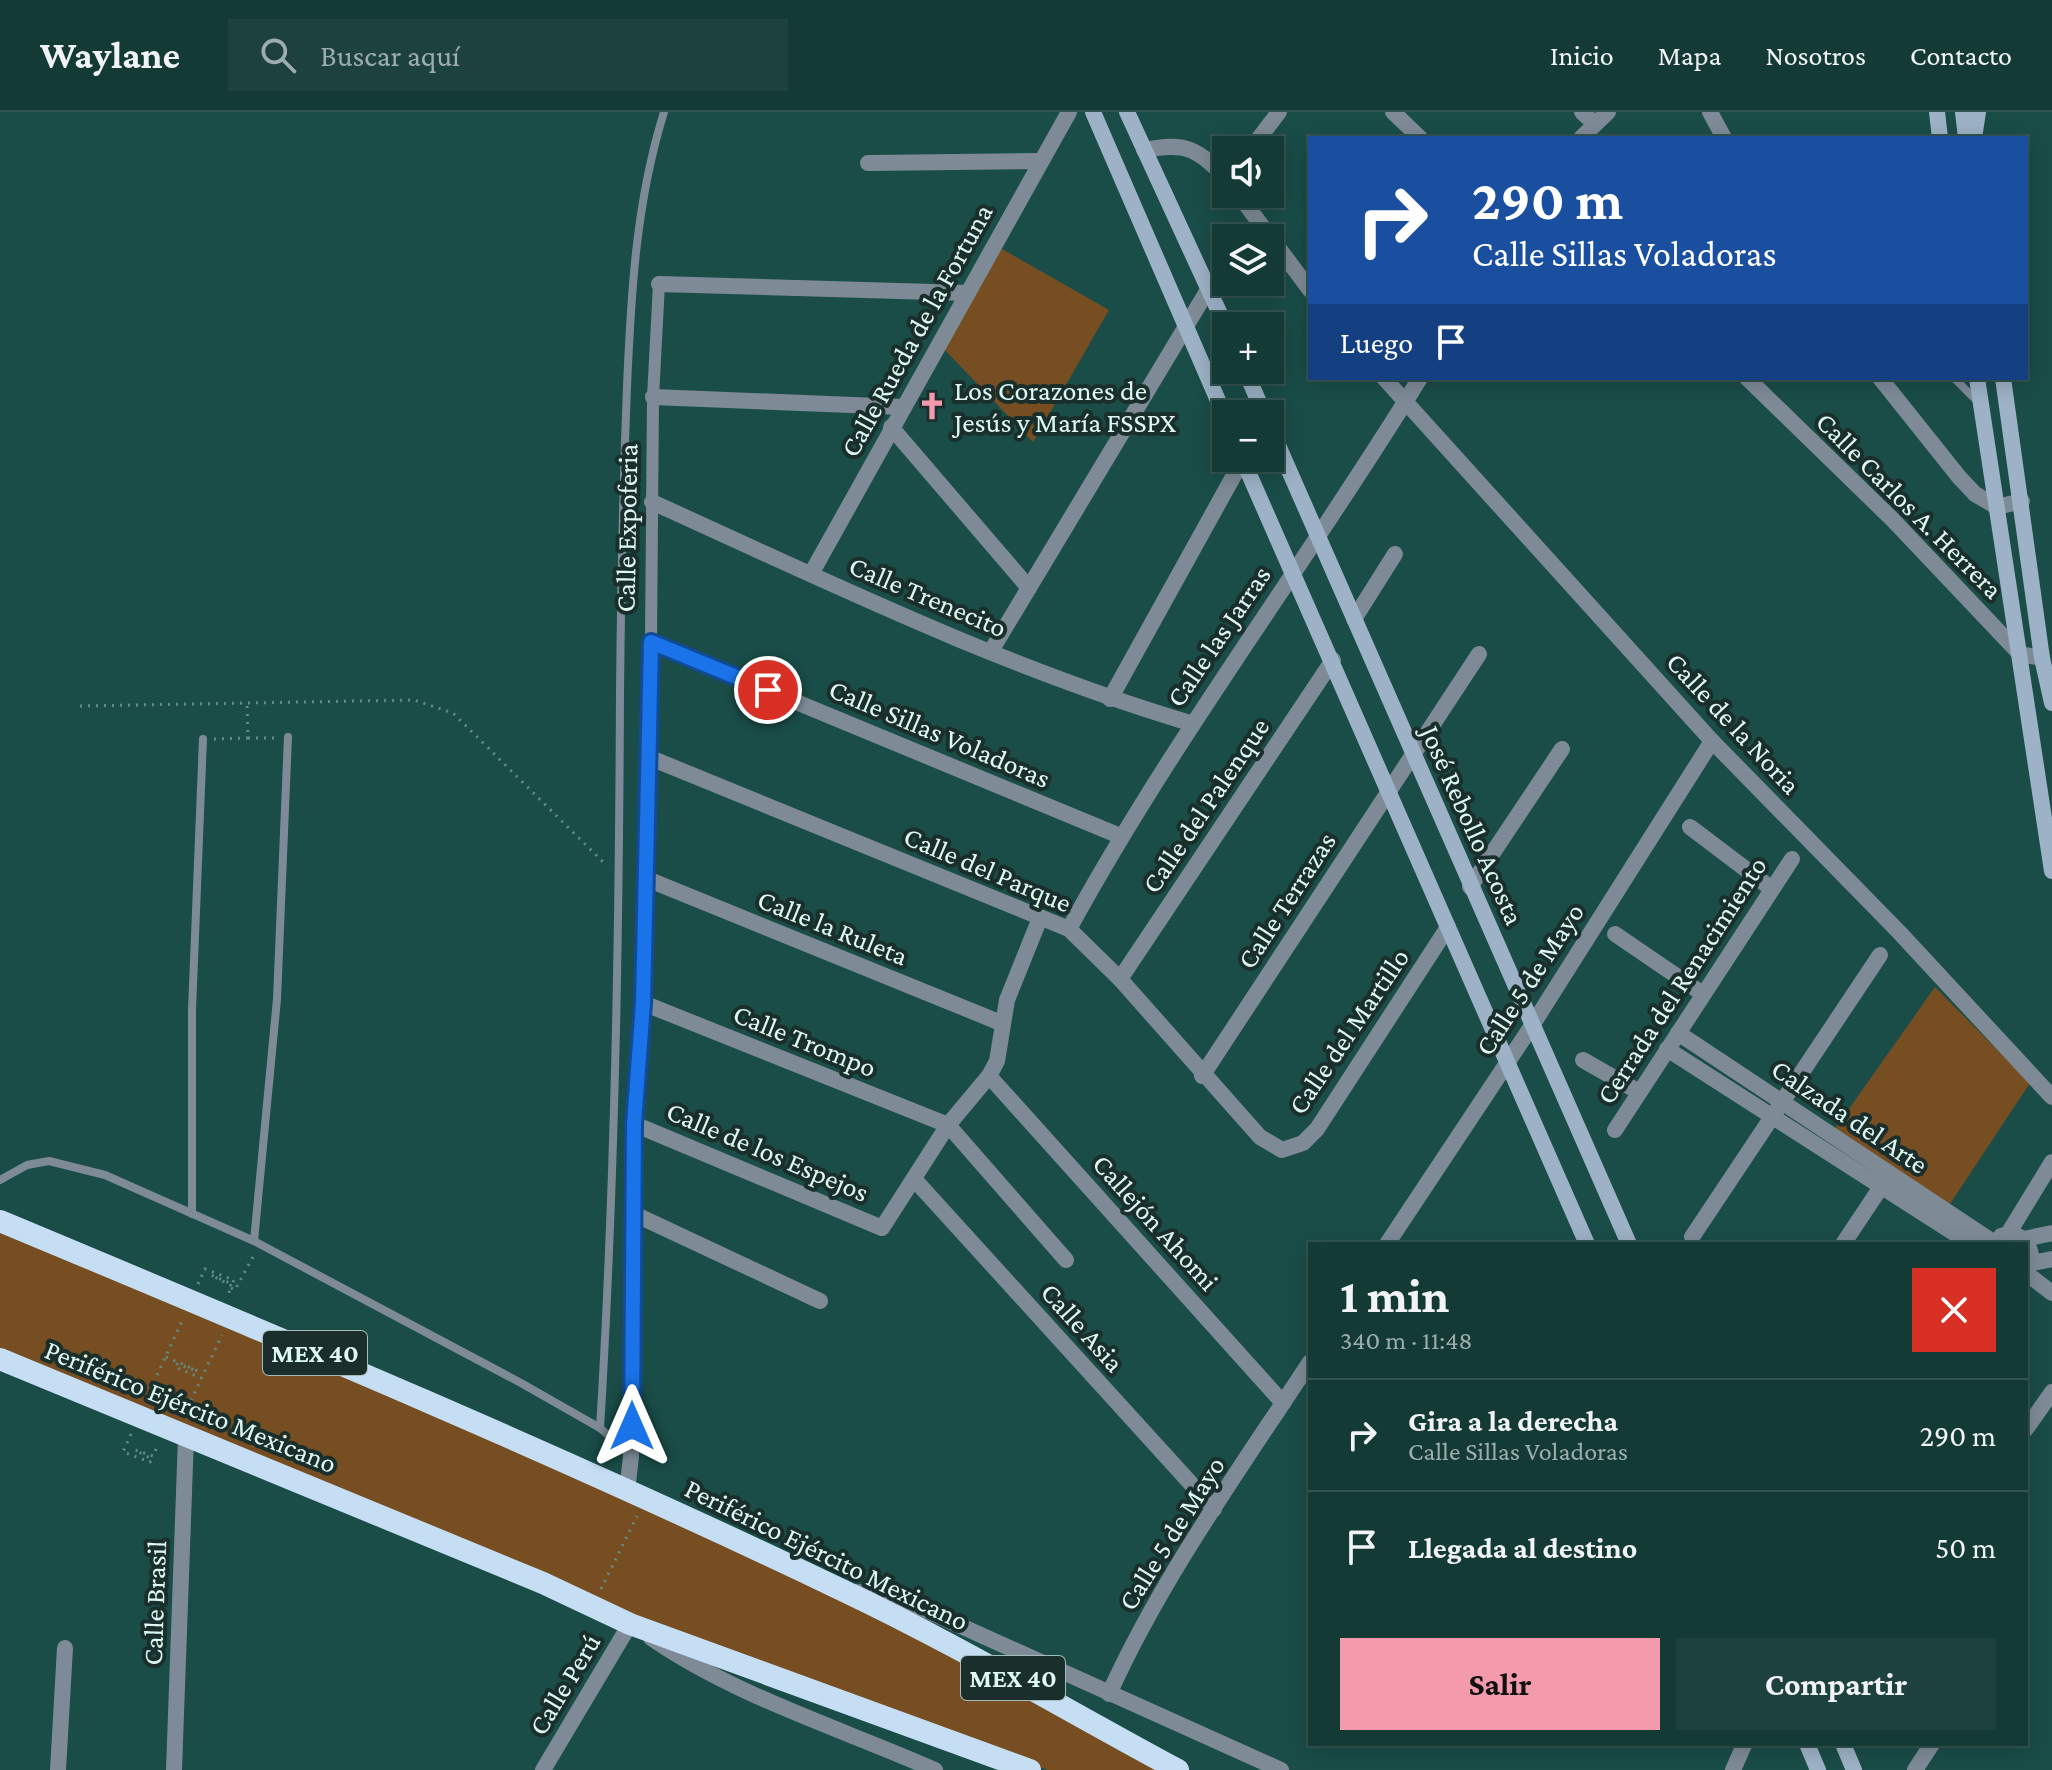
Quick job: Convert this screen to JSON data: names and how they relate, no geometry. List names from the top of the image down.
{
  "streets": {
    "highway": ["MEX 40", "Periférico Ejército Mexicano"],
    "main road": ["José Rebollo Acosta"],
    "street": [
      "Calle Rueda de la Fortuna",
      "Calle Carlos A. Herrera",
      "Calle Expoferia",
      "Calle Trenecito",
      "Calle las Jarras",
      "Calle de la Noria",
      "Calle Sillas Voladoras",
      "Calle del Palenque",
      "Calle del Parque",
      "Calle Terrazas",
      "Calle la Ruleta",
      "Calle 5 de Mayo",
      "Cerrada del Renacimiento",
      "Calle del Martillo",
      "Calle Trompo",
      "Calzada del Arte",
      "Calle de los Espejos",
      "Callejón Ahomi",
      "Calle Asia",
      "Calle Brasil",
      "Calle Perú"
    ]
  },
  "crossings": [
    ["Calle Rueda de la Fortuna", "Calle Trenecito"],
    ["Calle Expoferia", "Calle Trenecito"],
    ["Calle Expoferia", "Calle Sillas Voladoras"],
    ["Calle Expoferia", "Calle del Parque"],
    ["Calle Expoferia", "Calle la Ruleta"],
    ["Calle Expoferia", "Calle Trompo"],
    ["Calle Expoferia", "Calle de los Espejos"],
    ["Calle Expoferia", "Periférico Ejército Mexicano"],
    ["Calle Trenecito", "Calle las Jarras"],
    ["Calle las Jarras", "Calle de la Noria"],
    ["Calle las Jarras", "Calle Sillas Voladoras"],
    ["Calle las Jarras", "José Rebollo Acosta"],
    ["Calle las Jarras", "Calle del Parque"],
    ["Calle de la Noria", "Calle 5 de Mayo"],
    ["Calle del Palenque", "Calle del Parque"],
    ["José Rebollo Acosta", "Calle Terrazas"],
    ["José Rebollo Acosta", "Calle 5 de Mayo"],
    ["Calle del Parque", "Calle Terrazas"],
    ["Calle del Parque", "Calle del Martillo"],
    ["Calle 5 de Mayo", "Callejón Ahomi"],
    ["Calle 5 de Mayo", "Calle Asia"],
    ["Cerrada del Renacimiento", "Calzada del Arte"],
    ["Calle de los Espejos", "Calle Asia"],
    ["Periférico Ejército Mexicano", "Calle Brasil"],
    ["Periférico Ejército Mexicano", "Calle Perú"]
  ],
  "places": {
    "church": ["Los Corazones de Jesús y María FSSPX"]
  },
  "page": {
    "header": "Waylane",
    "search": "Buscar aquí",
    "nav": [
      "Inicio",
      "Mapa",
      "Nosotros",
      "Contacto"
    ],
    "map_buttons": ["+", "−"],
    "turn": ["290 m", "Calle Sillas Voladoras"],
    "then": "Luego",
    "heading": ["1 min", "340 m · 11:48"],
    "list": [
      {
        "name": "Gira a la derecha",
        "note": "Calle Sillas Voladoras",
        "value": "290 m"
      },
      {
        "name": "Llegada al destino",
        "value": "50 m"
      }
    ],
    "buttons": ["Salir", "Compartir"]
  }
}
